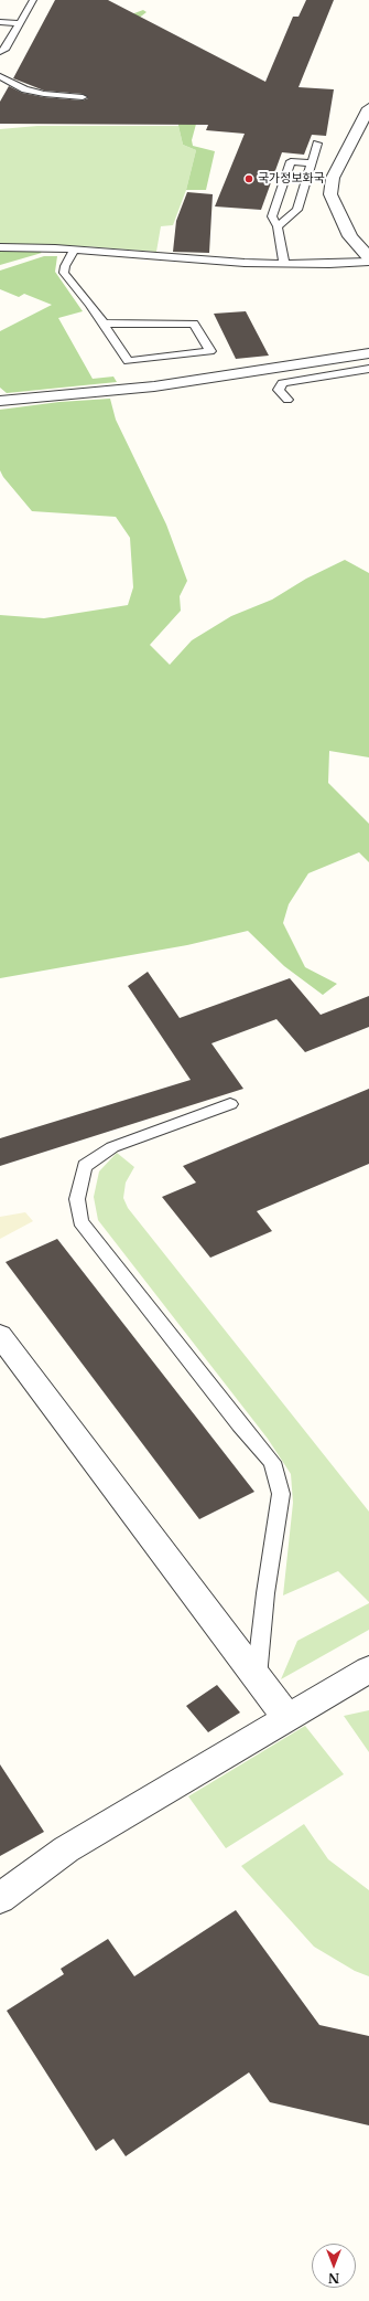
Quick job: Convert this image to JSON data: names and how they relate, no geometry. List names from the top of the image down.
{
  "places": ["국가정보화국"],
  "north": "bottom"
}
